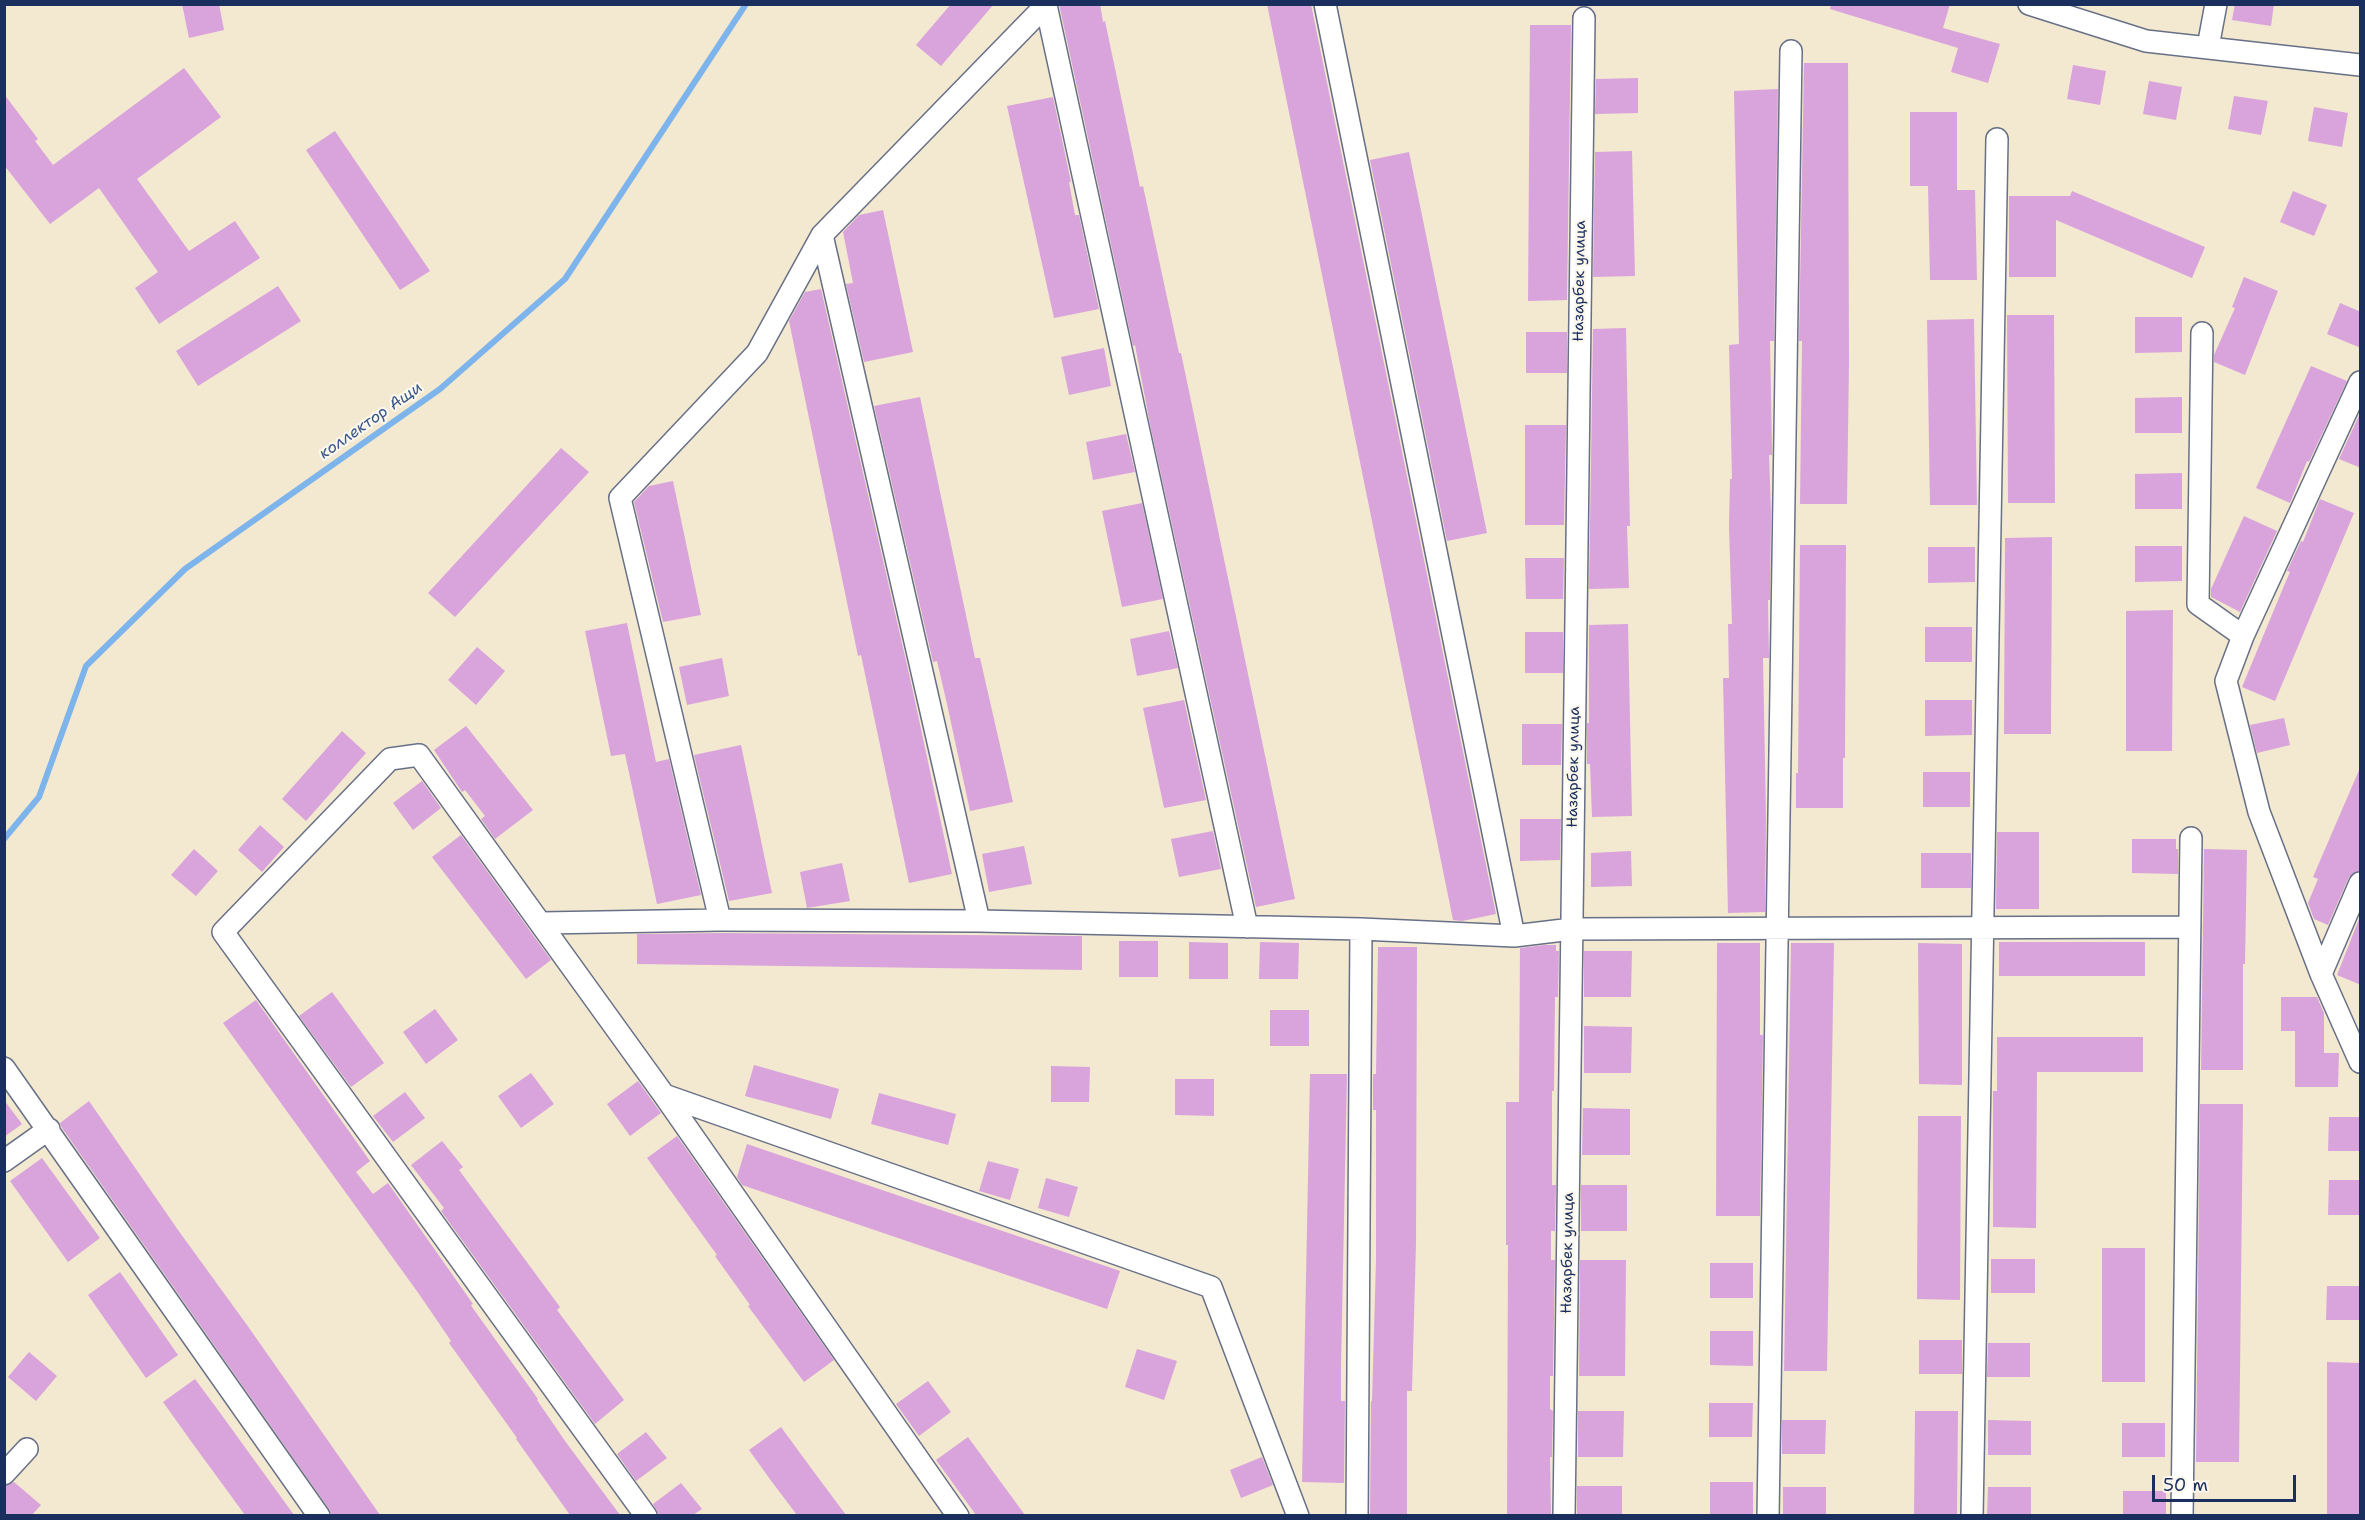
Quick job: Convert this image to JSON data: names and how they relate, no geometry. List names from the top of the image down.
{
  "streets": {
    "street": ["Назарбек улица"]
  },
  "water": ["коллектор Ащи"],
  "scale_bar": "50 m"
}
